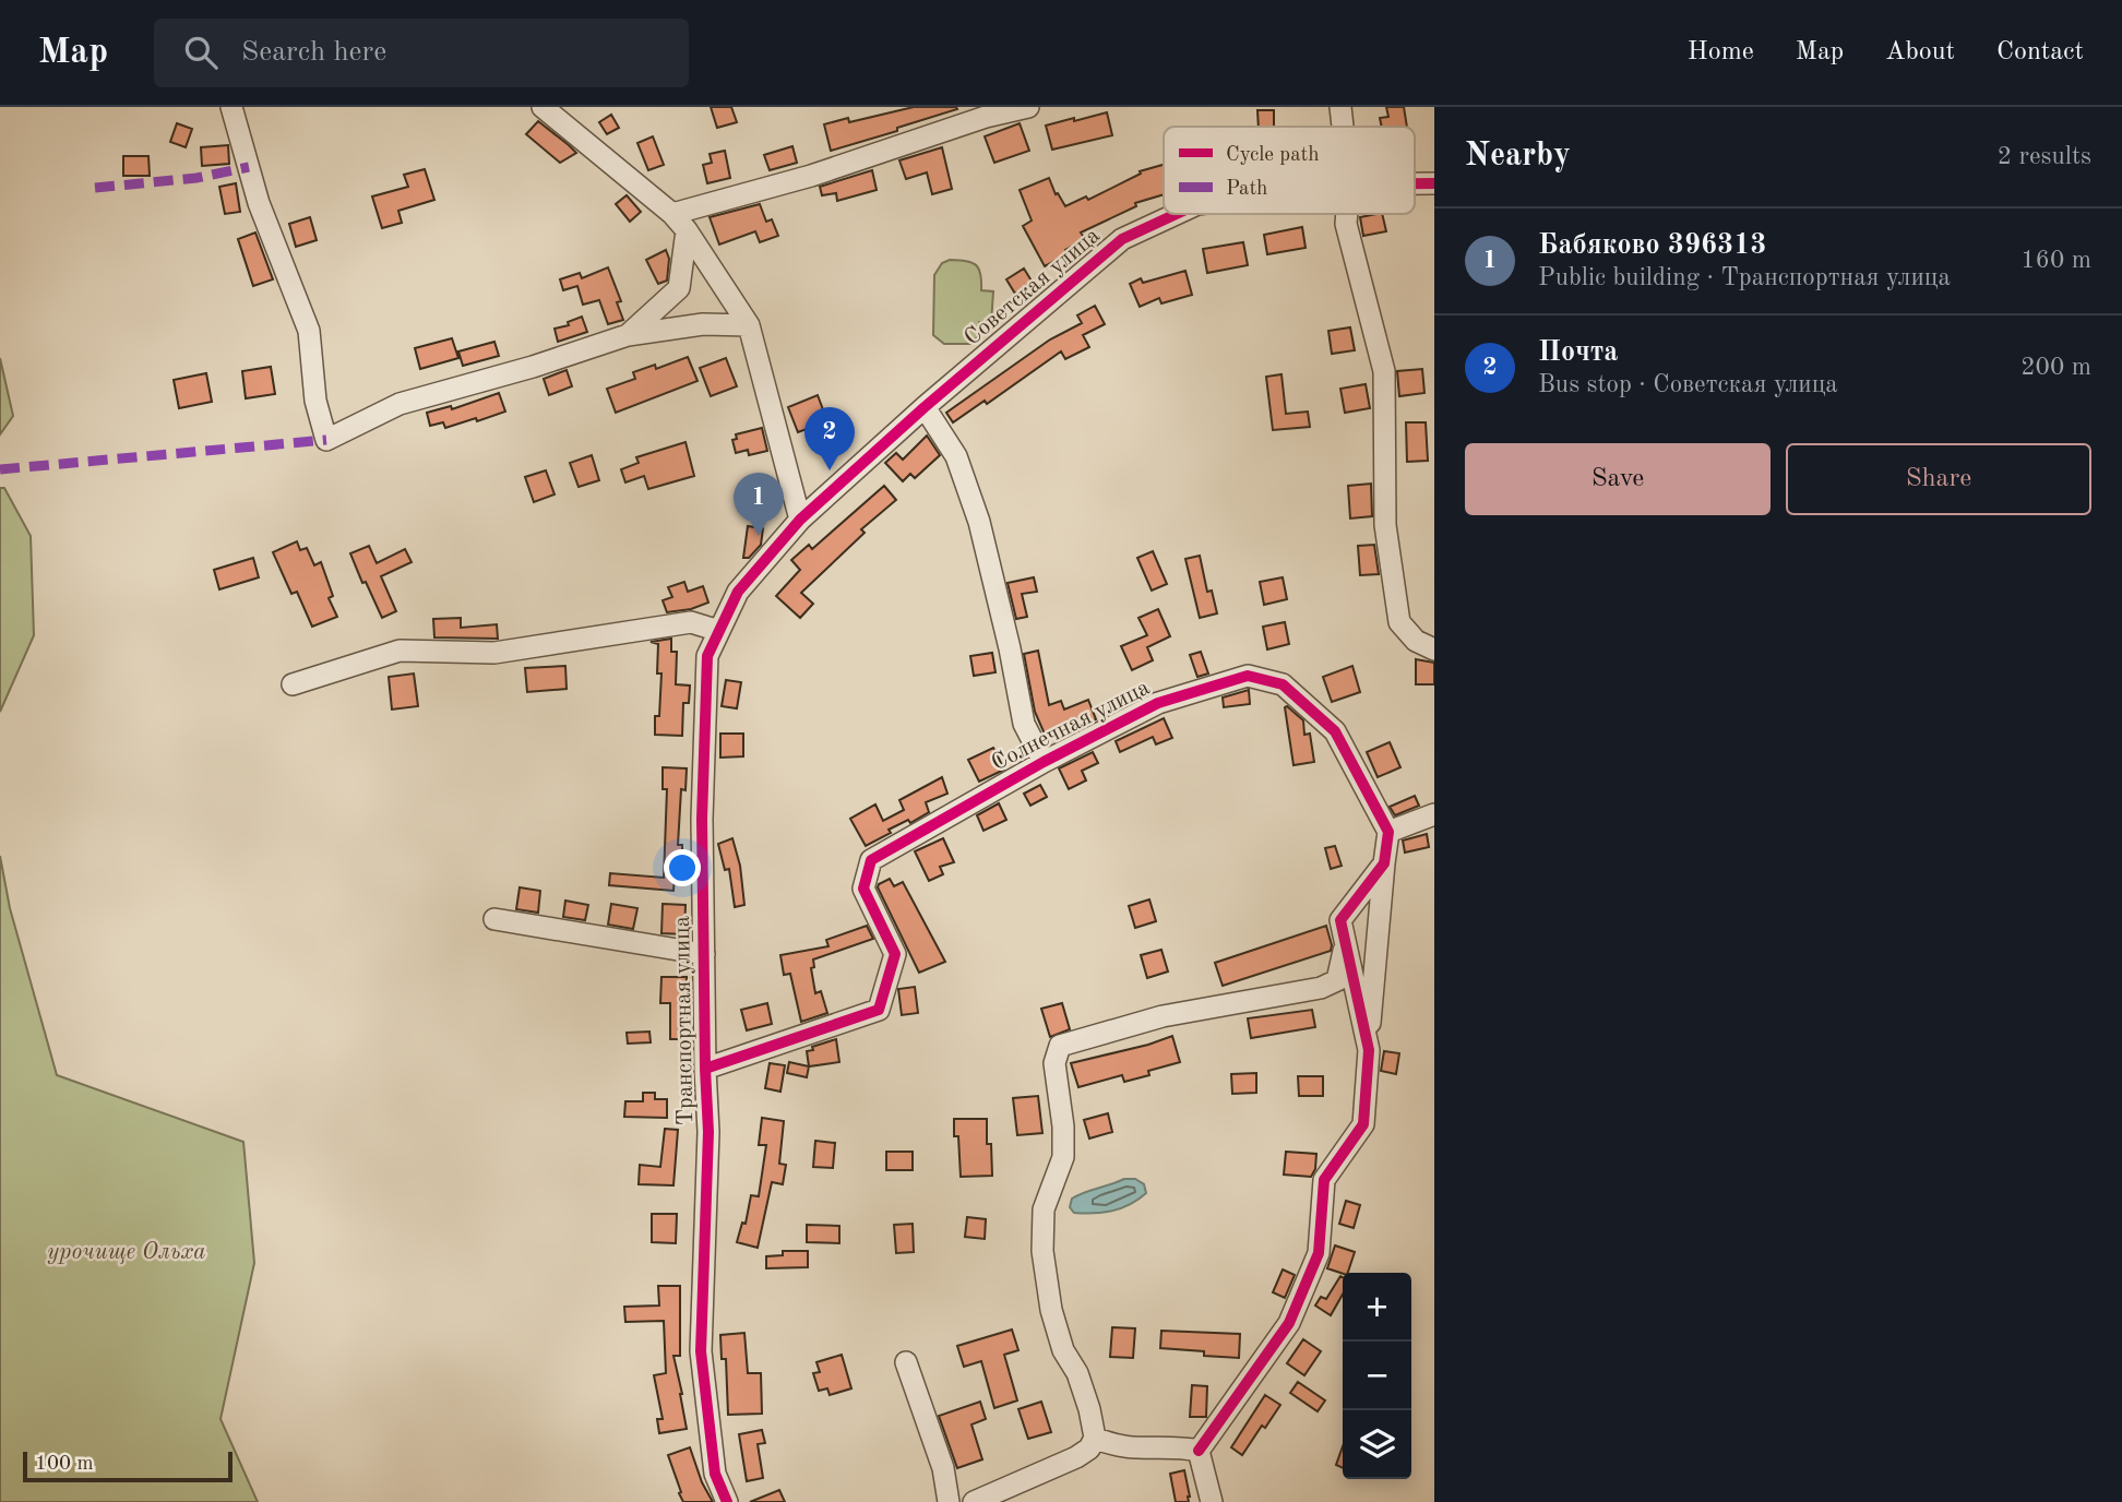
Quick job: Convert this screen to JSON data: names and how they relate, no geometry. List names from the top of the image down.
{
  "streets": {
    "street": ["Советская улица", "Солнечная улица", "Транспортная улица"]
  },
  "crossings": [
    ["Советская улица", "Транспортная улица"],
    ["Солнечная улица", "Транспортная улица"]
  ],
  "parks": ["урочище Ольха"],
  "legend": ["Cycle path", "Path"],
  "scale_bar": "100 m",
  "page": {
    "header": "Map",
    "search": "Search here",
    "nav": [
      "Home",
      "Map",
      "About",
      "Contact"
    ],
    "heading": ["Nearby", "2 results"],
    "list": [
      {
        "mark": "1",
        "name": "Бабяково 396313",
        "note": "Public building · Транспортная улица",
        "value": "160 m"
      },
      {
        "mark": "2",
        "name": "Почта",
        "note": "Bus stop · Советская улица",
        "value": "200 m"
      }
    ],
    "pins": ["2", "1"],
    "buttons": ["Save", "Share"],
    "map_buttons": ["+", "−"],
    "scale": "100 m"
  }
}
